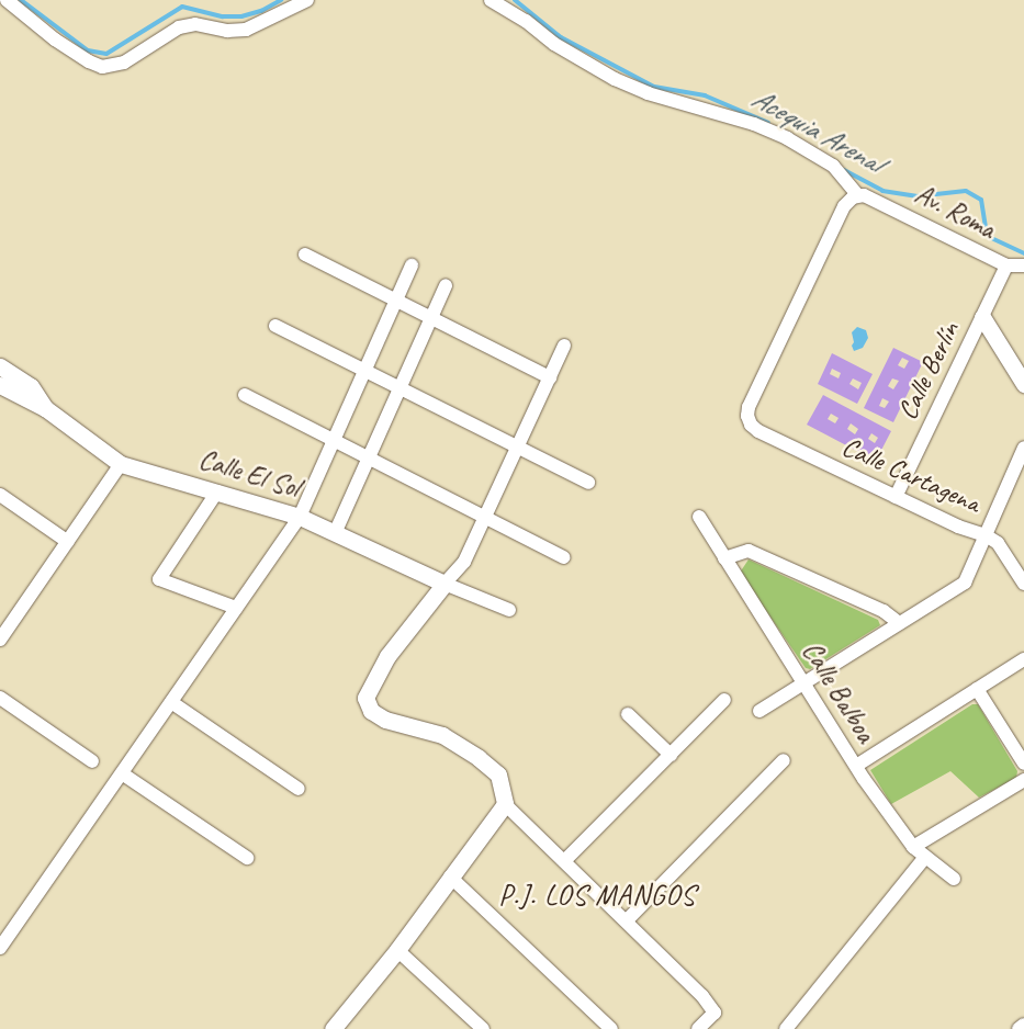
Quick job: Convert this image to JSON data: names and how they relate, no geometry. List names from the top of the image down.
{
  "streets": {
    "street": [
      "Av. Roma",
      "Calle Berlín",
      "Calle El Sol",
      "Calle Cartagena",
      "Calle Balboa"
    ]
  },
  "crossings": [
    ["Av. Roma", "Calle Berlín"],
    ["Av. Roma", "Calle Cartagena"],
    ["Calle Berlín", "Calle Cartagena"]
  ],
  "districts": ["P.J. LOS MANGOS"],
  "water": ["Acequia Arenal"]
}
